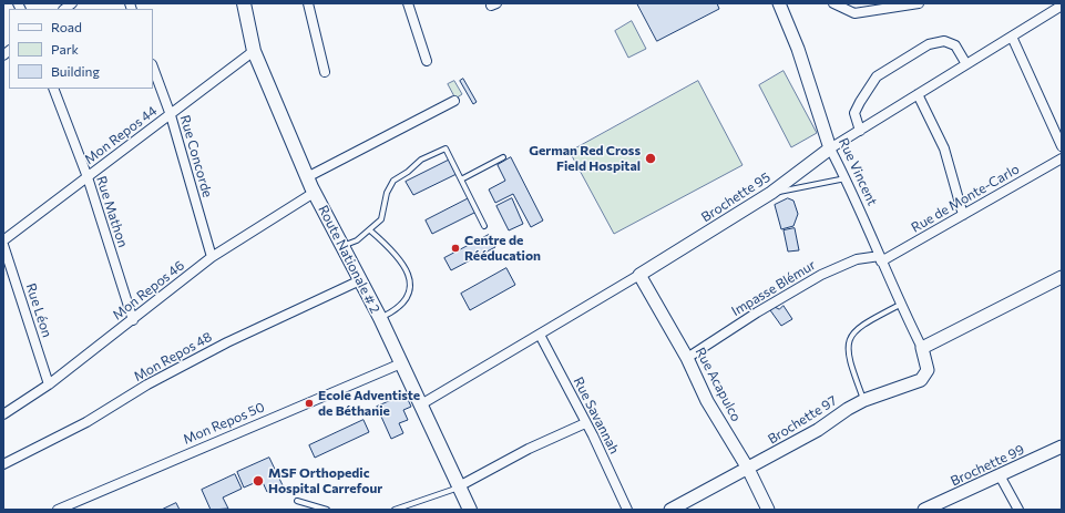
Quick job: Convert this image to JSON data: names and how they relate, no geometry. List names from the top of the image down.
{
  "streets": {
    "main road": ["Route Nationale # 2"],
    "street": [
      "Mon Repos 44",
      "Rue Concorde",
      "Rue Vincent",
      "Brochette 95",
      "Rue de Monte-Carlo",
      "Rue Mathon",
      "Impasse Blémur",
      "Mon Repos 46",
      "Rue Léon",
      "Mon Repos 48",
      "Rue Acapulco",
      "Rue Savannah",
      "Brochette 97",
      "Mon Repos 50",
      "Brochette 99"
    ]
  },
  "crossings": [
    ["Mon Repos 44", "Rue Concorde"],
    ["Mon Repos 44", "Rue Mathon"],
    ["Mon Repos 44", "Route Nationale # 2"],
    ["Rue Concorde", "Mon Repos 46"],
    ["Rue Vincent", "Brochette 95"],
    ["Rue Vincent", "Rue de Monte-Carlo"],
    ["Rue Vincent", "Impasse Blémur"],
    ["Rue Vincent", "Brochette 97"],
    ["Brochette 95", "Route Nationale # 2"],
    ["Brochette 95", "Rue Acapulco"],
    ["Brochette 95", "Rue Savannah"],
    ["Rue de Monte-Carlo", "Impasse Blémur"],
    ["Rue Mathon", "Mon Repos 46"],
    ["Route Nationale # 2", "Mon Repos 46"],
    ["Route Nationale # 2", "Mon Repos 48"],
    ["Route Nationale # 2", "Mon Repos 50"],
    ["Impasse Blémur", "Rue Acapulco"],
    ["Mon Repos 46", "Rue Léon"],
    ["Rue Acapulco", "Brochette 97"]
  ],
  "places": [
    "German Red Cross Field Hospital",
    "Centre de Rééducation",
    "Ecole Adventiste de Béthanie",
    "MSF Orthopedic Hospital Carrefour"
  ],
  "legend": ["Road", "Park", "Building"]
}
